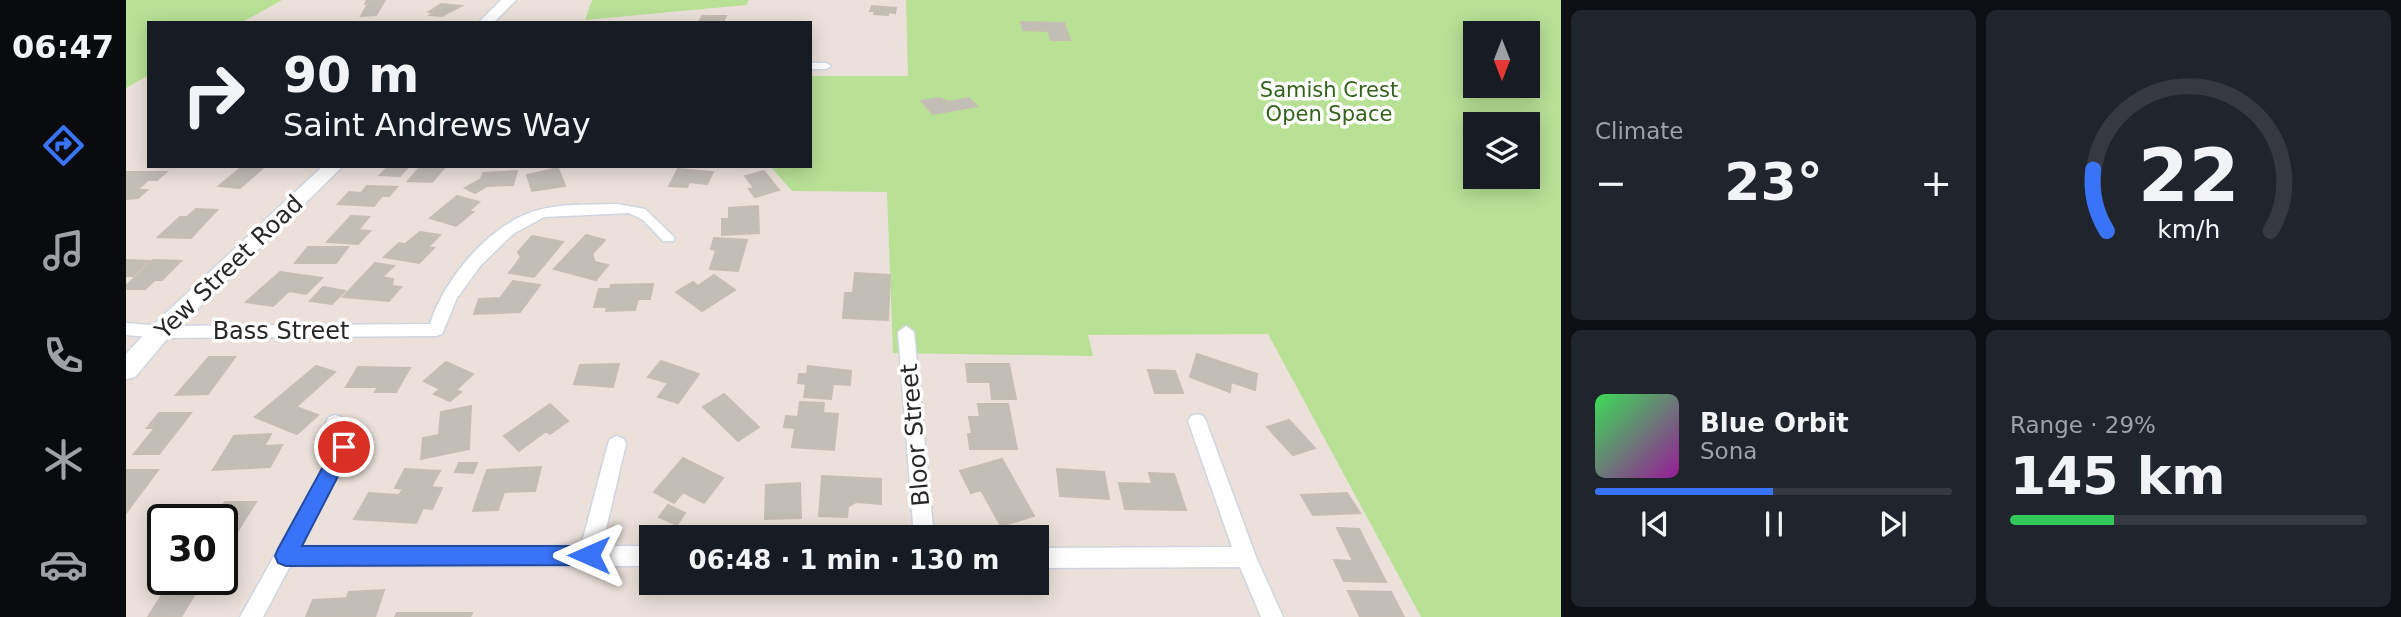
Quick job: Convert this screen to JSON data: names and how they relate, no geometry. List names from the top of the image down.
{
  "streets": {
    "street": ["Yew Street Road", "Bass Street", "Bloor Street"]
  },
  "crossings": [
    ["Yew Street Road", "Bass Street"]
  ],
  "parks": ["Samish Crest Open Space"],
  "north": "bottom",
  "page": {
    "tabs": "06:47",
    "tile": [
      "Climate",
      ["Range · 29%", "145 km"]
    ],
    "turn": ["90 m", "Saint Andrews Way"],
    "heat": ["−", "23°", "+"],
    "song": ["Blue Orbit", "Sona"],
    "limit": "30",
    "trip": "06:48 · 1 min · 130 m",
    "gauge": ["22", "km/h"]
  }
}
